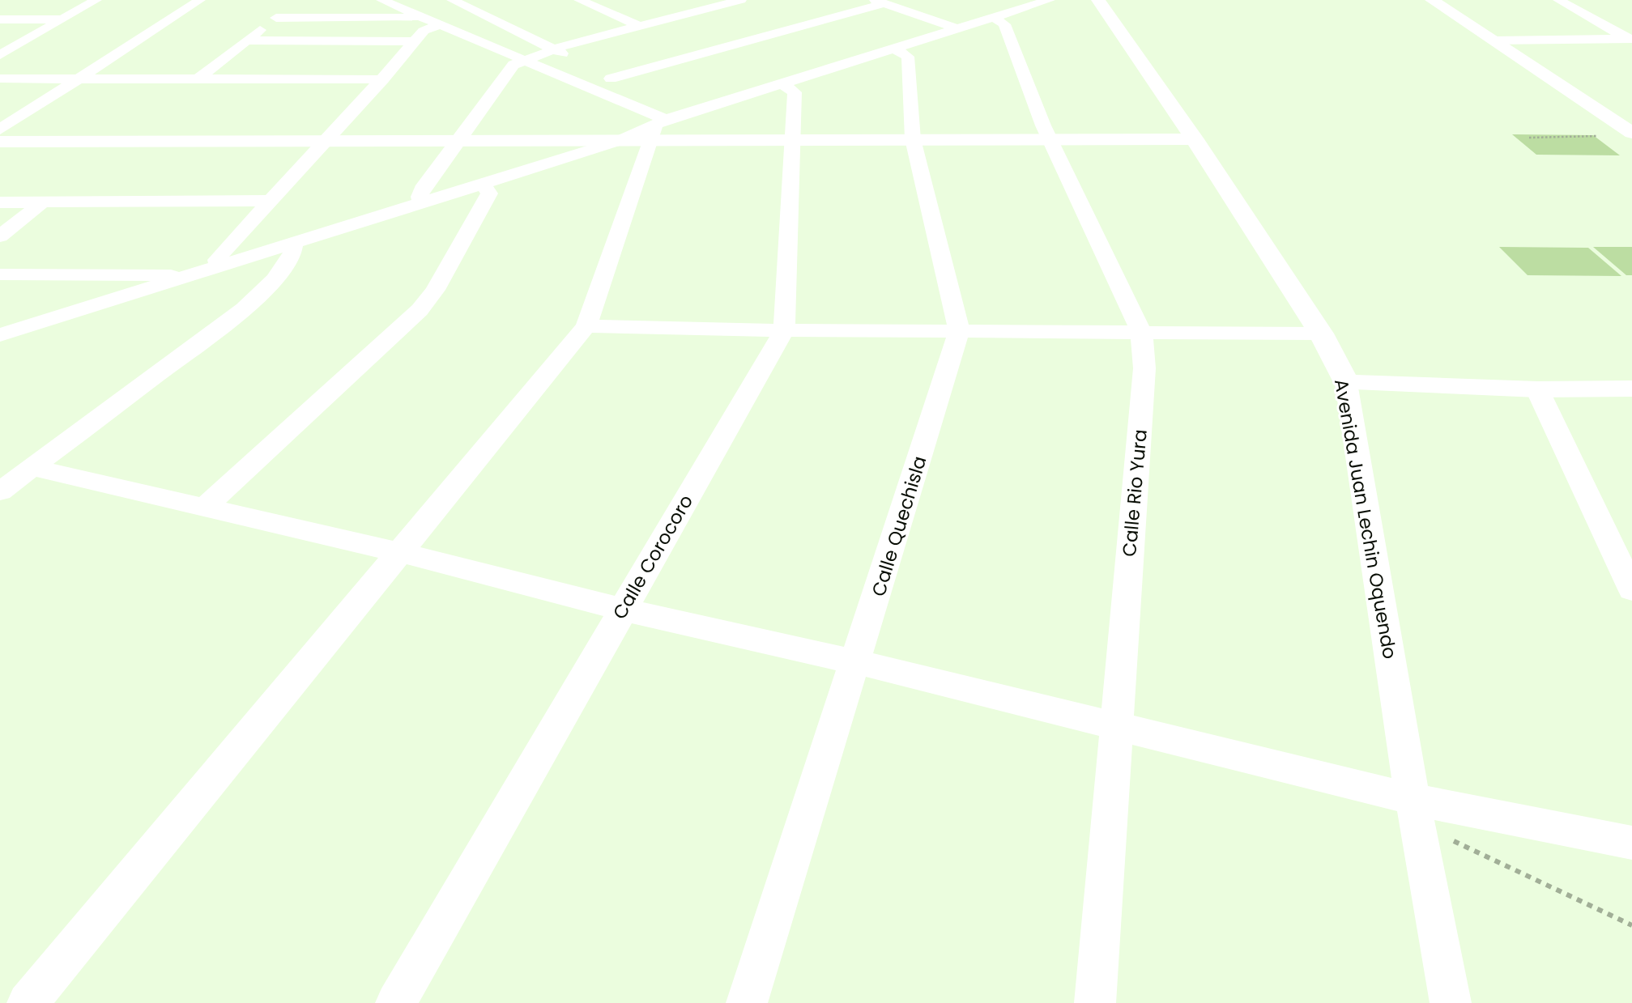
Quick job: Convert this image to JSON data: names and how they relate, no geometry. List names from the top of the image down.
{
  "streets": {
    "street": [
      "Calle Rio Yura",
      "Avenida Juan Lechin Oquendo",
      "Calle Quechisla",
      "Calle Corocoro"
    ]
  }
}
